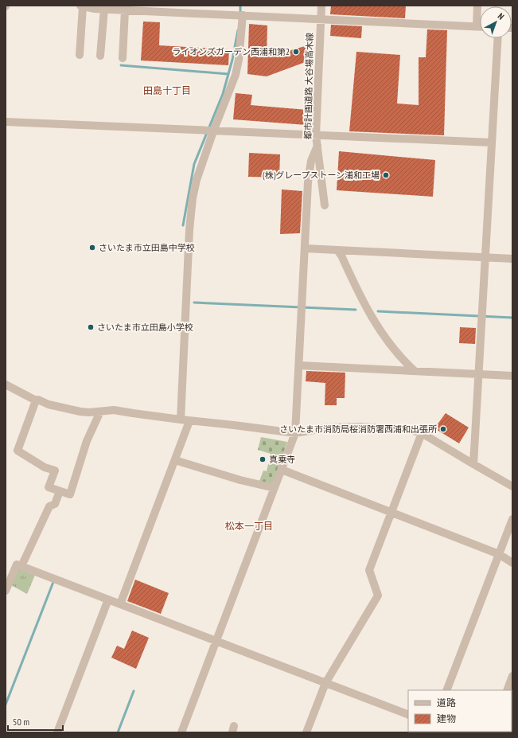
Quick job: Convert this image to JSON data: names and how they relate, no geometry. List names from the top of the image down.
{
  "streets": {
    "street": ["都市計画道路 大谷場高木線"]
  },
  "districts": ["田島十丁目", "松本一丁目"],
  "places": [
    "ライオンズガーデン西浦和第2",
    "(株)グレープストーン浦和工場",
    "さいたま市立田島中学校",
    "さいたま市立田島小学校",
    "さいたま市消防局桜消防署西浦和出張所",
    "真乗寺"
  ],
  "legend": ["道路", "建物"],
  "scale_bar": "50 m",
  "north": "top right"
}
